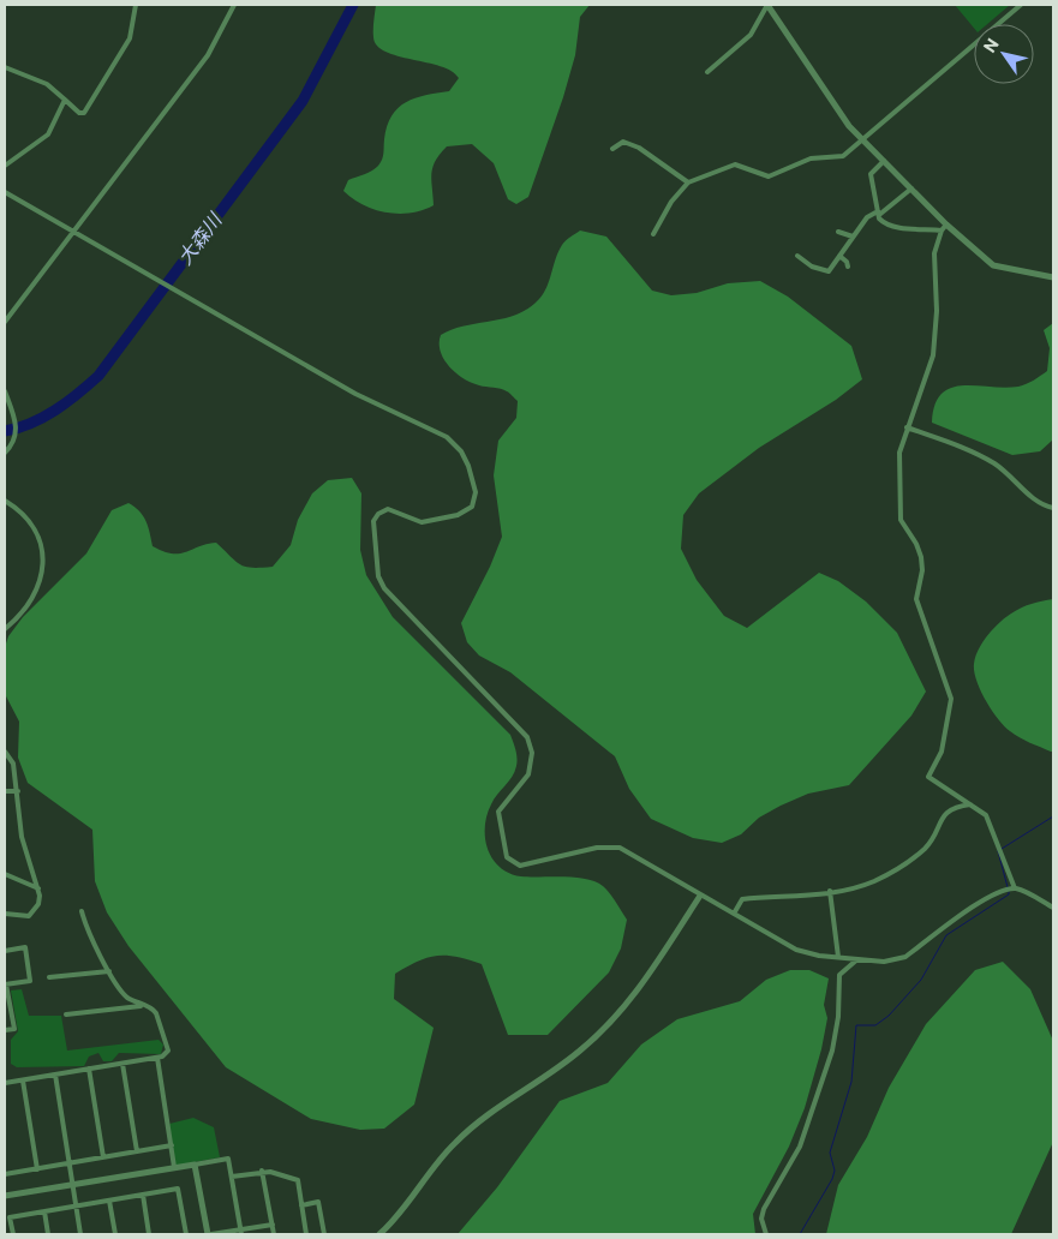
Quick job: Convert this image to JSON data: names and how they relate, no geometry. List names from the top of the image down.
{
  "water": ["大森川"],
  "north": "top left"
}
